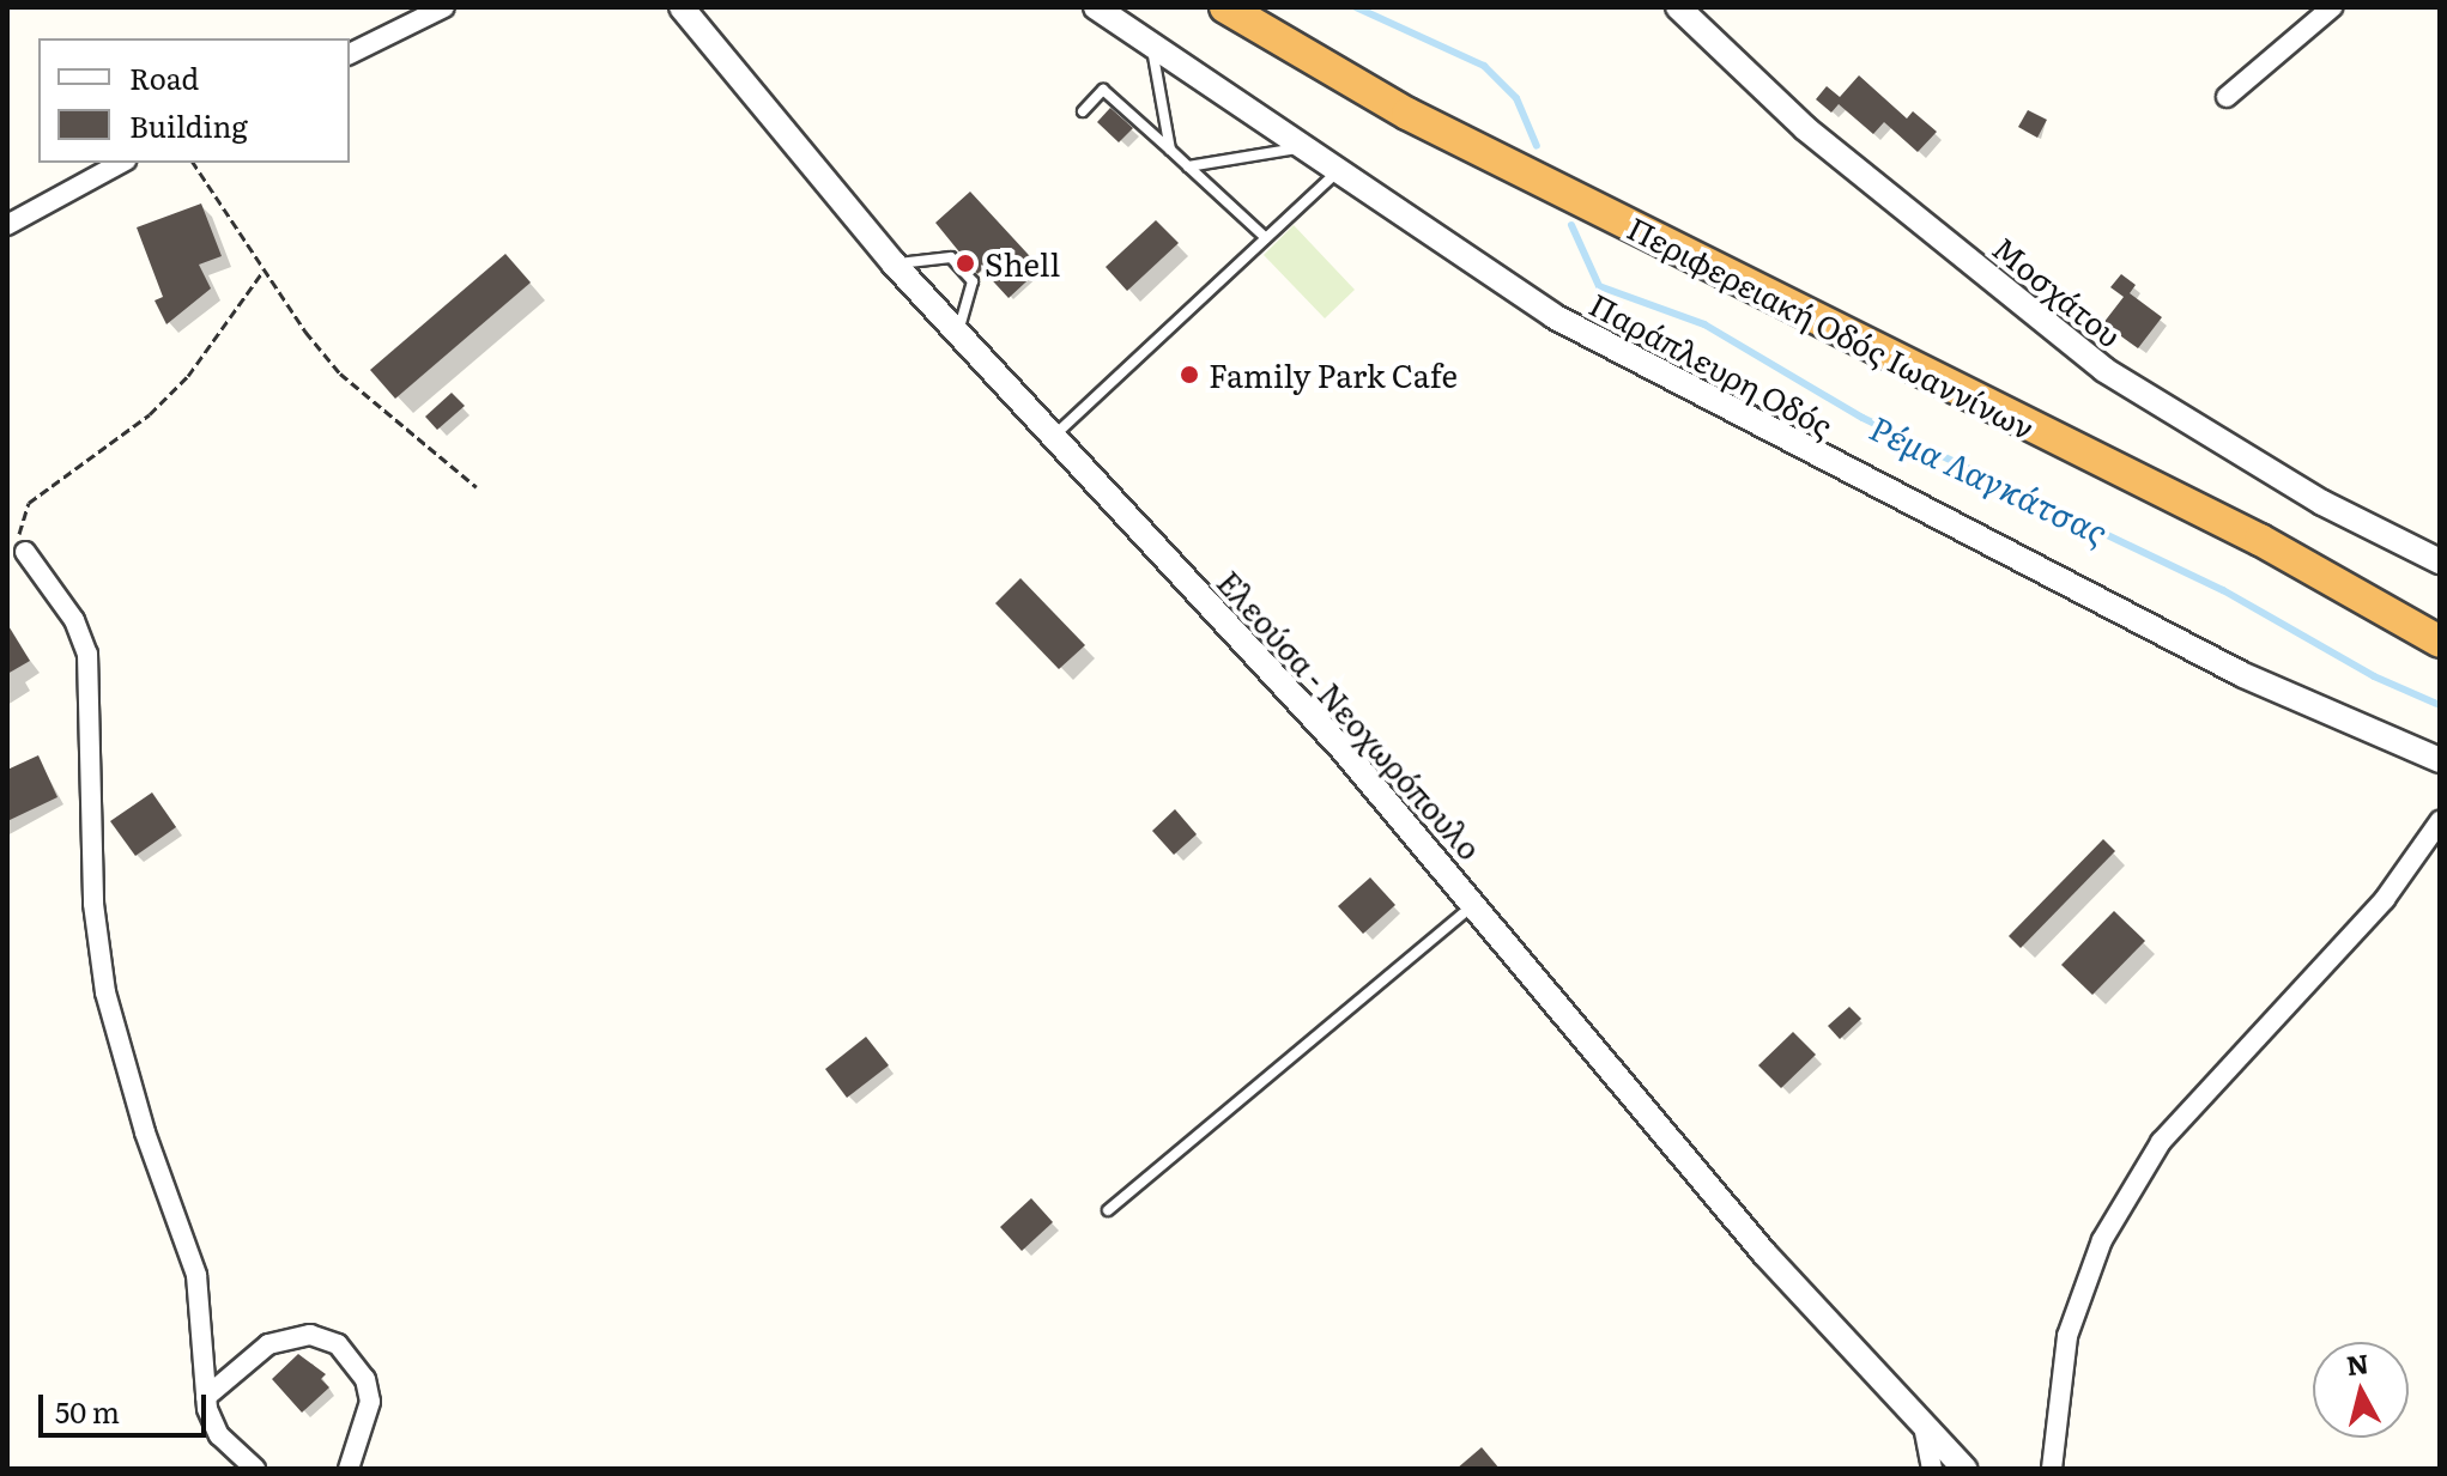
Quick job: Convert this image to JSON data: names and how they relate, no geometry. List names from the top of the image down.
{
  "streets": {
    "highway": ["Περιφερειακή Οδός Ιωαννίνων"],
    "street": ["Μοσχάτου", "Παράπλευρη Οδός", "Ελεούσα - Νεοχωρόπουλο"]
  },
  "water": ["Ρέμα Λαγκάτσας"],
  "places": ["Shell", "Family Park Cafe"],
  "legend": ["Road", "Building"],
  "scale_bar": "50 m",
  "north": "top"
}
